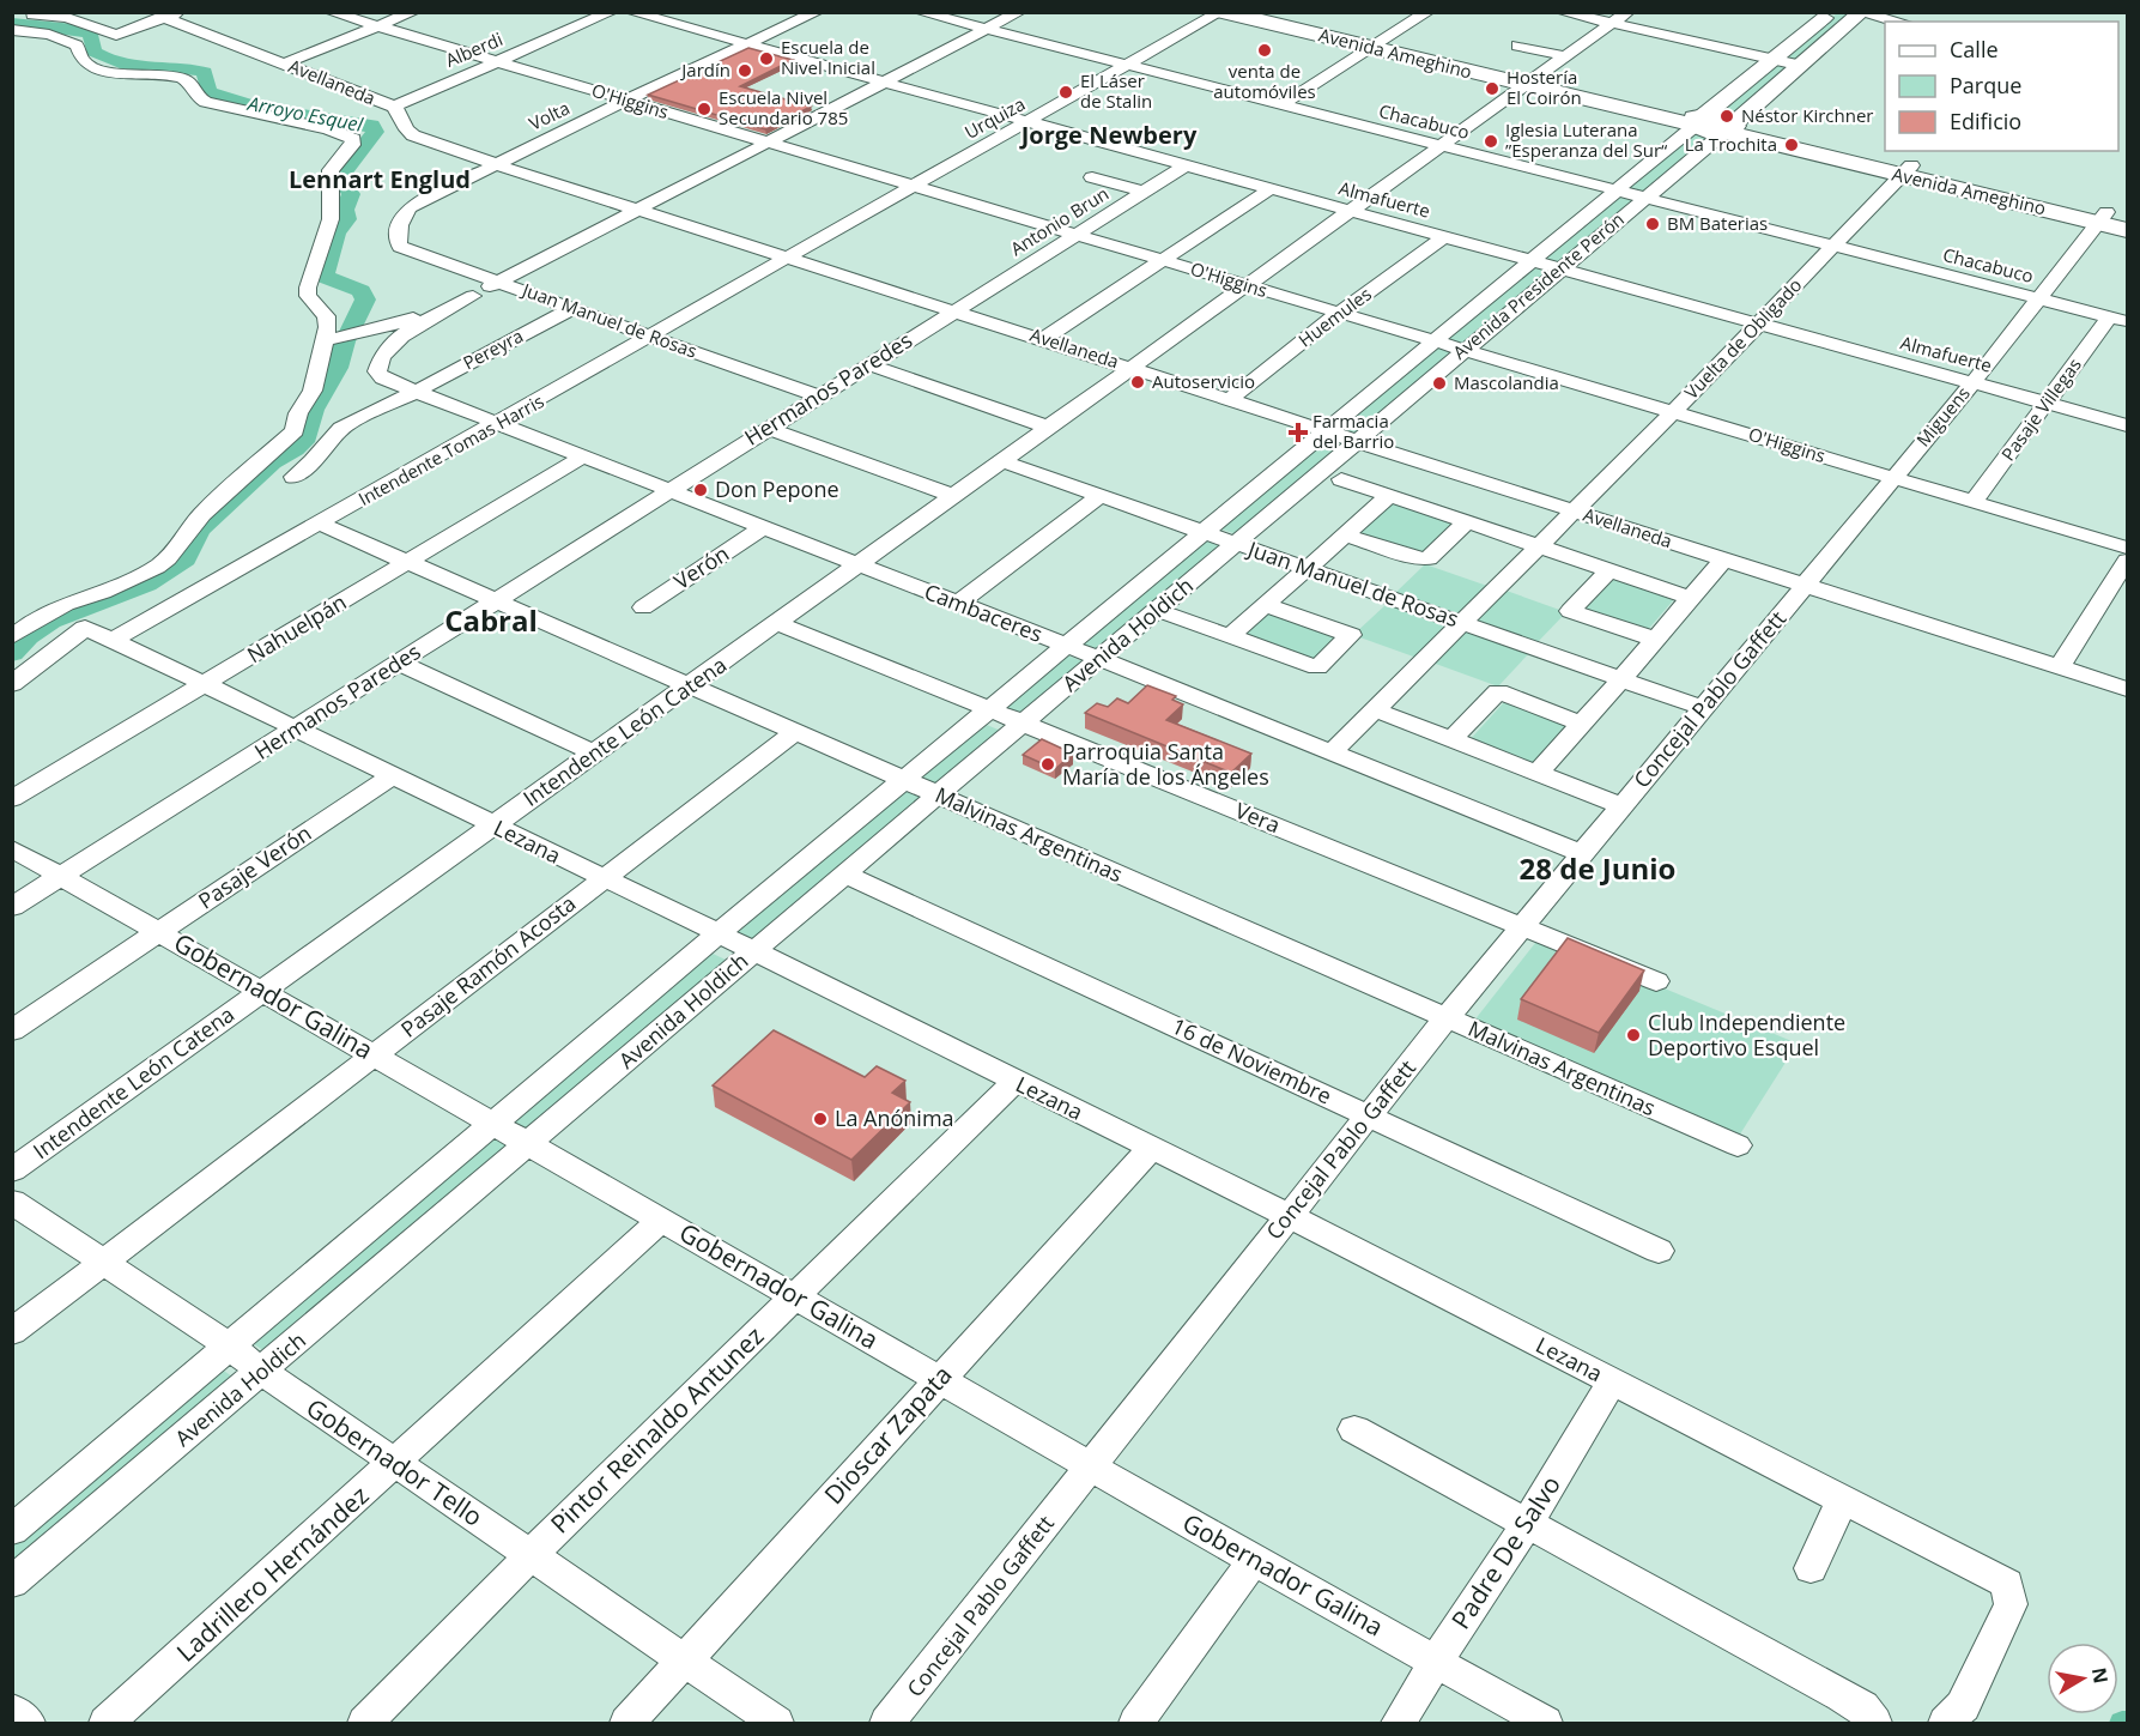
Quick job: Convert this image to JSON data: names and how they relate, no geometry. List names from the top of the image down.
{
  "streets": {
    "highway": ["Avenida Ameghino"],
    "main road": ["Avenida Presidente Perón"],
    "street": [
      "Alberdi",
      "Avellaneda",
      "O'Higgins",
      "Volta",
      "Urquiza",
      "Chacabuco",
      "Almafuerte",
      "Antonio Brun",
      "Huemules",
      "Juan Manuel de Rosas",
      "Vuelta de Obligado",
      "Pereyra",
      "Hermanos Paredes",
      "Pasaje Villegas",
      "Miguens",
      "Intendente Tomas Harris",
      "Verón",
      "Cambaceres",
      "Nahuelpán",
      "Avenida Holdich",
      "Concejal Pablo Gaffett",
      "Intendente León Catena",
      "Vera",
      "Malvinas Argentinas",
      "Lezana",
      "Pasaje Verón",
      "Pasaje Ramón Acosta",
      "Gobernador Galina",
      "16 de Noviembre",
      "Pintor Reinaldo Antunez",
      "Dioscar Zapata",
      "Gobernador Tello",
      "Padre De Salvo",
      "Ladrillero Hernández"
    ]
  },
  "crossings": [
    ["Alberdi", "Avellaneda"],
    ["Alberdi", "O'Higgins"],
    ["Avenida Ameghino", "Urquiza"],
    ["Avenida Ameghino", "Avenida Presidente Perón"],
    ["Avenida Ameghino", "Vuelta de Obligado"],
    ["Avenida Ameghino", "Miguens"],
    ["Avenida Ameghino", "Intendente León Catena"],
    ["Avellaneda", "Volta"],
    ["Avellaneda", "Urquiza"],
    ["Avellaneda", "Antonio Brun"],
    ["Avellaneda", "Avenida Presidente Perón"],
    ["Avellaneda", "Huemules"],
    ["Avellaneda", "Vuelta de Obligado"],
    ["Avellaneda", "Hermanos Paredes"],
    ["Avellaneda", "Miguens"],
    ["Avellaneda", "Intendente Tomas Harris"],
    ["Avellaneda", "Avenida Holdich"],
    ["Avellaneda", "Concejal Pablo Gaffett"],
    ["Avellaneda", "Intendente León Catena"],
    ["O'Higgins", "Volta"],
    ["O'Higgins", "Urquiza"],
    ["O'Higgins", "Antonio Brun"],
    ["O'Higgins", "Avenida Presidente Perón"],
    ["O'Higgins", "Huemules"],
    ["O'Higgins", "Vuelta de Obligado"],
    ["O'Higgins", "Pasaje Villegas"],
    ["O'Higgins", "Miguens"],
    ["O'Higgins", "Intendente León Catena"],
    ["Volta", "Almafuerte"],
    ["Volta", "Juan Manuel de Rosas"],
    ["Urquiza", "Chacabuco"],
    ["Urquiza", "Almafuerte"],
    ["Urquiza", "Intendente Tomas Harris"],
    ["Chacabuco", "Avenida Presidente Perón"],
    ["Chacabuco", "Vuelta de Obligado"],
    ["Chacabuco", "Pasaje Villegas"],
    ["Chacabuco", "Miguens"],
    ["Chacabuco", "Intendente León Catena"],
    ["Almafuerte", "Antonio Brun"],
    ["Almafuerte", "Avenida Presidente Perón"],
    ["Almafuerte", "Huemules"],
    ["Almafuerte", "Vuelta de Obligado"],
    ["Almafuerte", "Pasaje Villegas"],
    ["Almafuerte", "Miguens"],
    ["Almafuerte", "Intendente León Catena"],
    ["Antonio Brun", "Hermanos Paredes"],
    ["Avenida Presidente Perón", "Avenida Holdich"],
    ["Juan Manuel de Rosas", "Pereyra"],
    ["Juan Manuel de Rosas", "Hermanos Paredes"],
    ["Juan Manuel de Rosas", "Intendente Tomas Harris"],
    ["Juan Manuel de Rosas", "Avenida Holdich"],
    ["Juan Manuel de Rosas", "Concejal Pablo Gaffett"],
    ["Juan Manuel de Rosas", "Intendente León Catena"],
    ["Pereyra", "Cambaceres"],
    ["Hermanos Paredes", "Cambaceres"],
    ["Hermanos Paredes", "Malvinas Argentinas"],
    ["Hermanos Paredes", "Lezana"],
    ["Hermanos Paredes", "Gobernador Galina"],
    ["Miguens", "Concejal Pablo Gaffett"],
    ["Intendente Tomas Harris", "Cambaceres"],
    ["Intendente Tomas Harris", "Malvinas Argentinas"],
    ["Intendente Tomas Harris", "Lezana"],
    ["Verón", "Cambaceres"],
    ["Cambaceres", "Nahuelpán"],
    ["Cambaceres", "Avenida Holdich"],
    ["Cambaceres", "Concejal Pablo Gaffett"],
    ["Cambaceres", "Intendente León Catena"],
    ["Nahuelpán", "Malvinas Argentinas"],
    ["Nahuelpán", "Lezana"],
    ["Avenida Holdich", "Vera"],
    ["Avenida Holdich", "Malvinas Argentinas"],
    ["Avenida Holdich", "Lezana"],
    ["Avenida Holdich", "Gobernador Galina"],
    ["Avenida Holdich", "16 de Noviembre"],
    ["Avenida Holdich", "Gobernador Tello"],
    ["Concejal Pablo Gaffett", "Vera"],
    ["Concejal Pablo Gaffett", "Malvinas Argentinas"],
    ["Concejal Pablo Gaffett", "Lezana"],
    ["Concejal Pablo Gaffett", "Gobernador Galina"],
    ["Concejal Pablo Gaffett", "16 de Noviembre"],
    ["Intendente León Catena", "Vera"],
    ["Intendente León Catena", "Malvinas Argentinas"],
    ["Intendente León Catena", "Lezana"],
    ["Intendente León Catena", "Gobernador Galina"],
    ["Malvinas Argentinas", "Pasaje Ramón Acosta"],
    ["Lezana", "Pasaje Verón"],
    ["Lezana", "Pasaje Ramón Acosta"],
    ["Lezana", "Pintor Reinaldo Antunez"],
    ["Lezana", "Dioscar Zapata"],
    ["Lezana", "Padre De Salvo"],
    ["Pasaje Verón", "Gobernador Galina"],
    ["Pasaje Ramón Acosta", "Gobernador Galina"],
    ["Pasaje Ramón Acosta", "Gobernador Tello"],
    ["Gobernador Galina", "Pintor Reinaldo Antunez"],
    ["Gobernador Galina", "Dioscar Zapata"],
    ["Gobernador Galina", "Padre De Salvo"],
    ["Gobernador Galina", "Ladrillero Hernández"],
    ["Pintor Reinaldo Antunez", "Gobernador Tello"],
    ["Dioscar Zapata", "Gobernador Tello"],
    ["Gobernador Tello", "Ladrillero Hernández"]
  ],
  "districts": [
    "Jorge Newbery",
    "Lennart Englud",
    "Cabral",
    "28 de Junio"
  ],
  "water": ["Arroyo Esquel"],
  "places": {
    "other": [
      "venta de automóviles",
      "Escuela de Nivel Inicial",
      "Jardín",
      "Hostería El Coirón",
      "El Láser de Stalin",
      "Escuela Nivel Secundario 785",
      "Néstor Kirchner",
      "Iglesia Luterana ”Esperanza del Sur“",
      "La Trochita",
      "BM Baterias",
      "Autoservicio",
      "Mascolandia",
      "Don Pepone",
      "Parroquia Santa María de los Ángeles",
      "Club Independiente Deportivo Esquel",
      "La Anónima"
    ],
    "health": ["Farmacia del Barrio"]
  },
  "legend": ["Calle", "Parque", "Edificio"],
  "north": "right"
}
